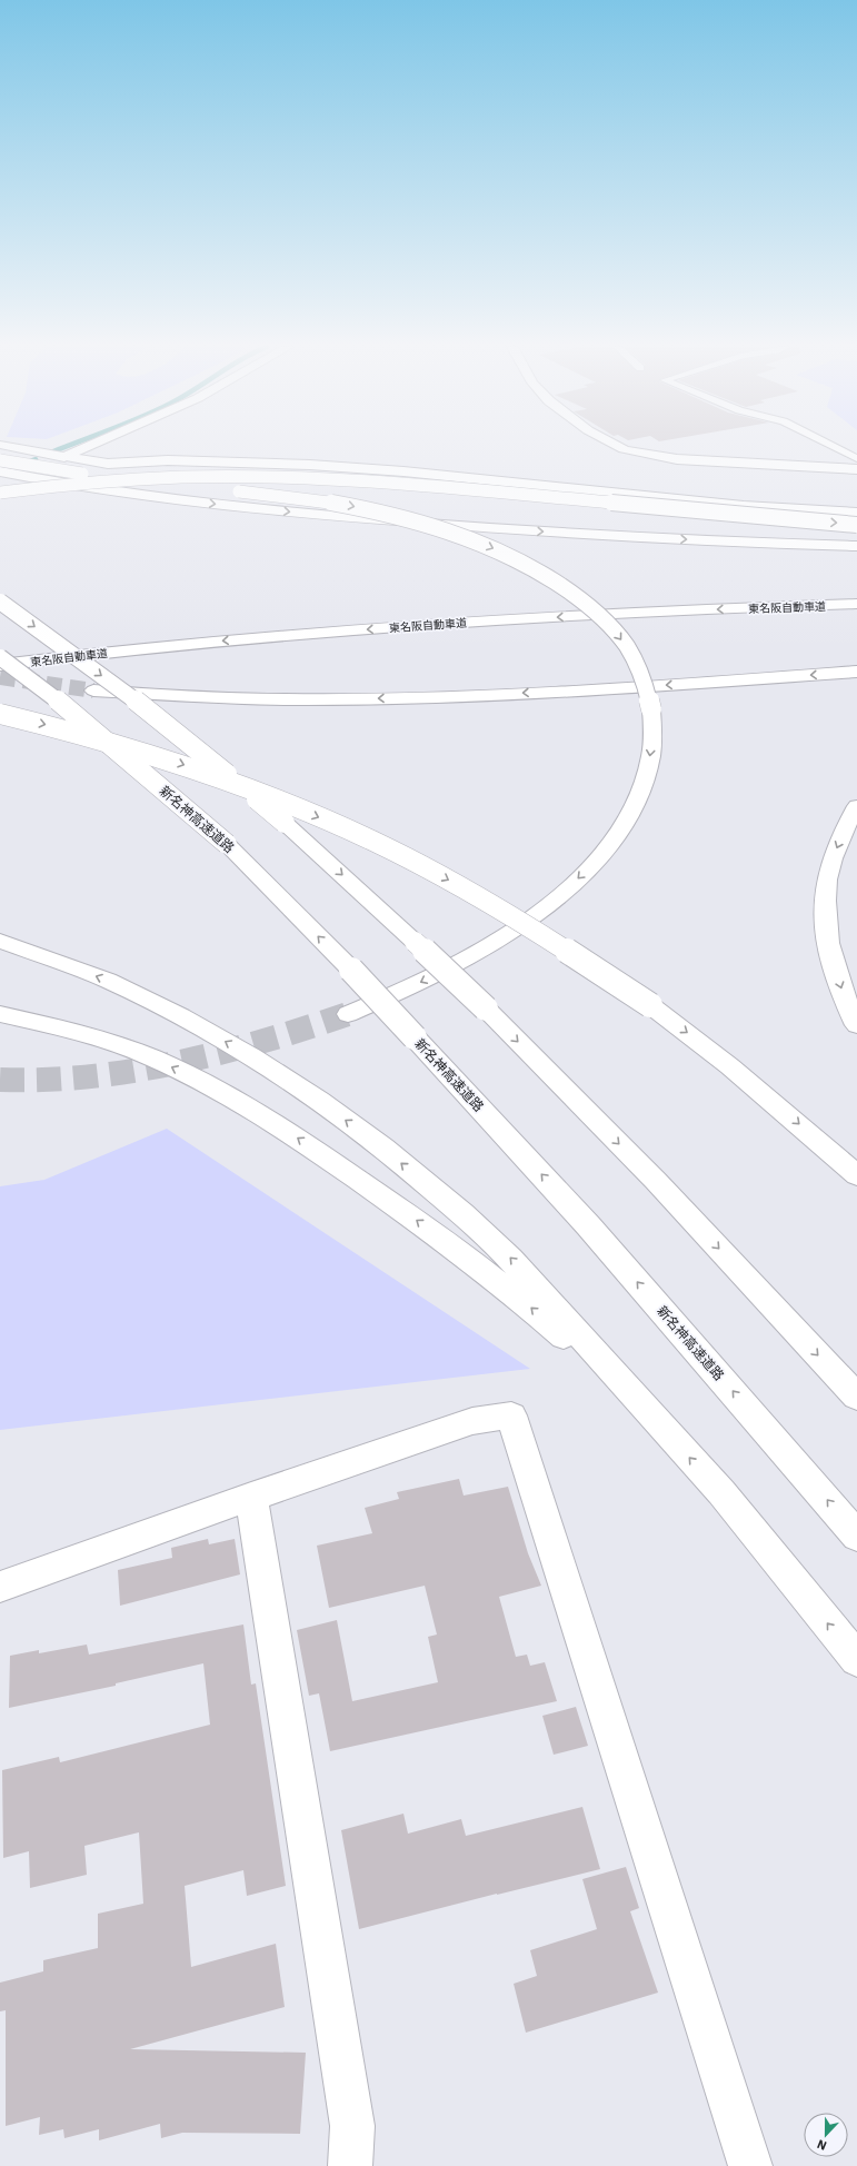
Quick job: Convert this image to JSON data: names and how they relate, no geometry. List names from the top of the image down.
{
  "streets": {
    "main road": ["東名阪自動車道", "新名神高速道路"]
  },
  "north": "bottom"
}
